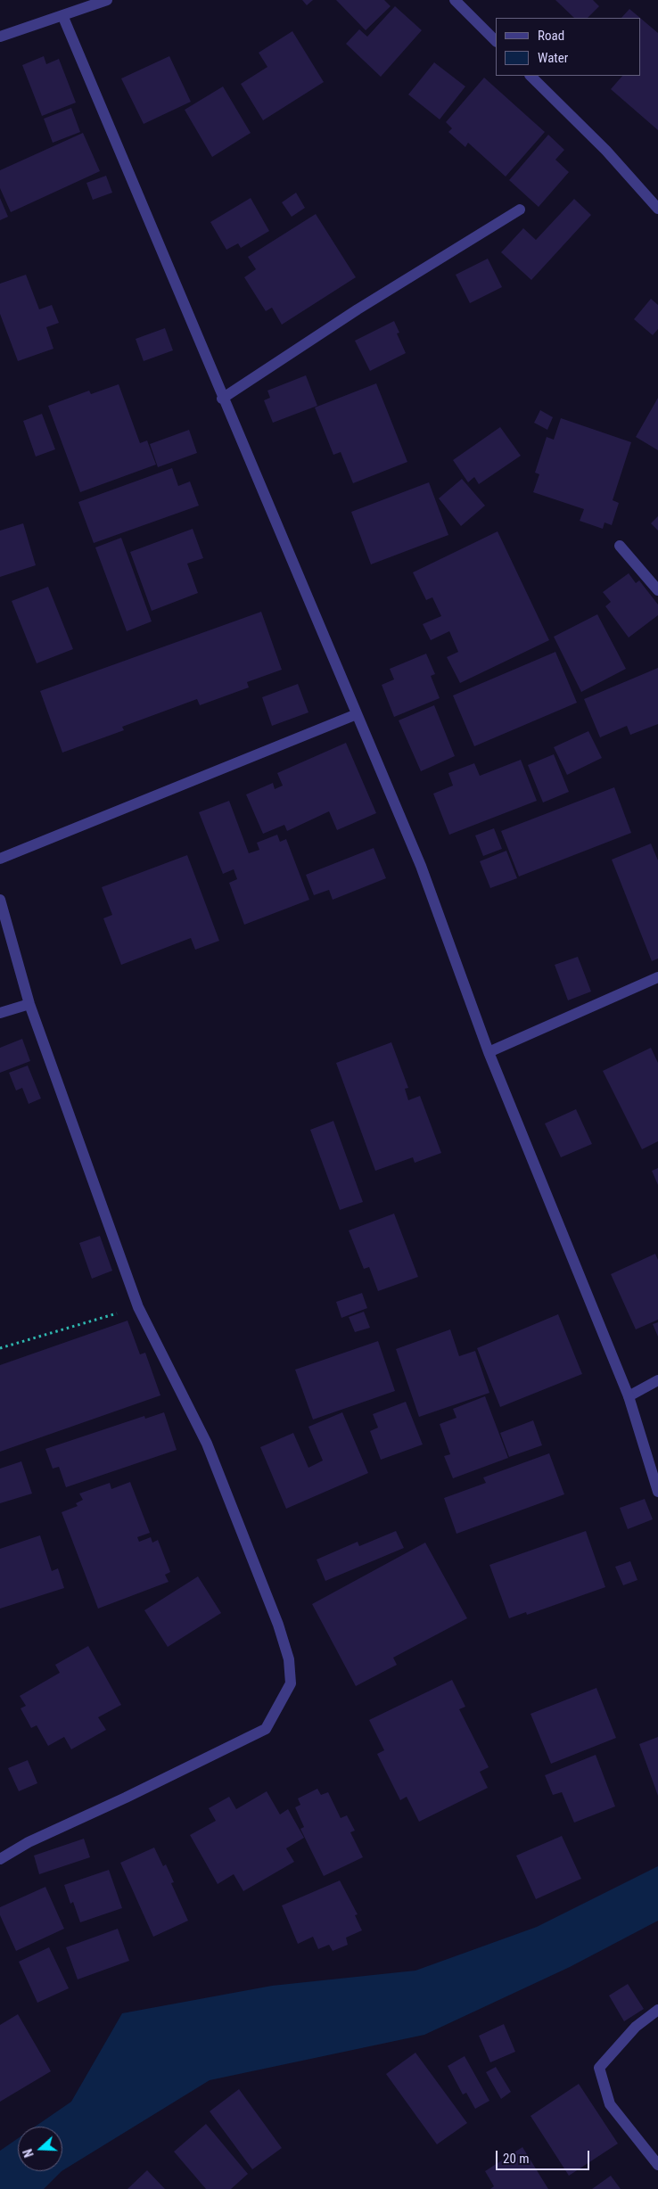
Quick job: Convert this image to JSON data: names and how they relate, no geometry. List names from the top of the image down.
{
  "legend": ["Road", "Water"],
  "scale_bar": "20 m",
  "north": "left"
}
